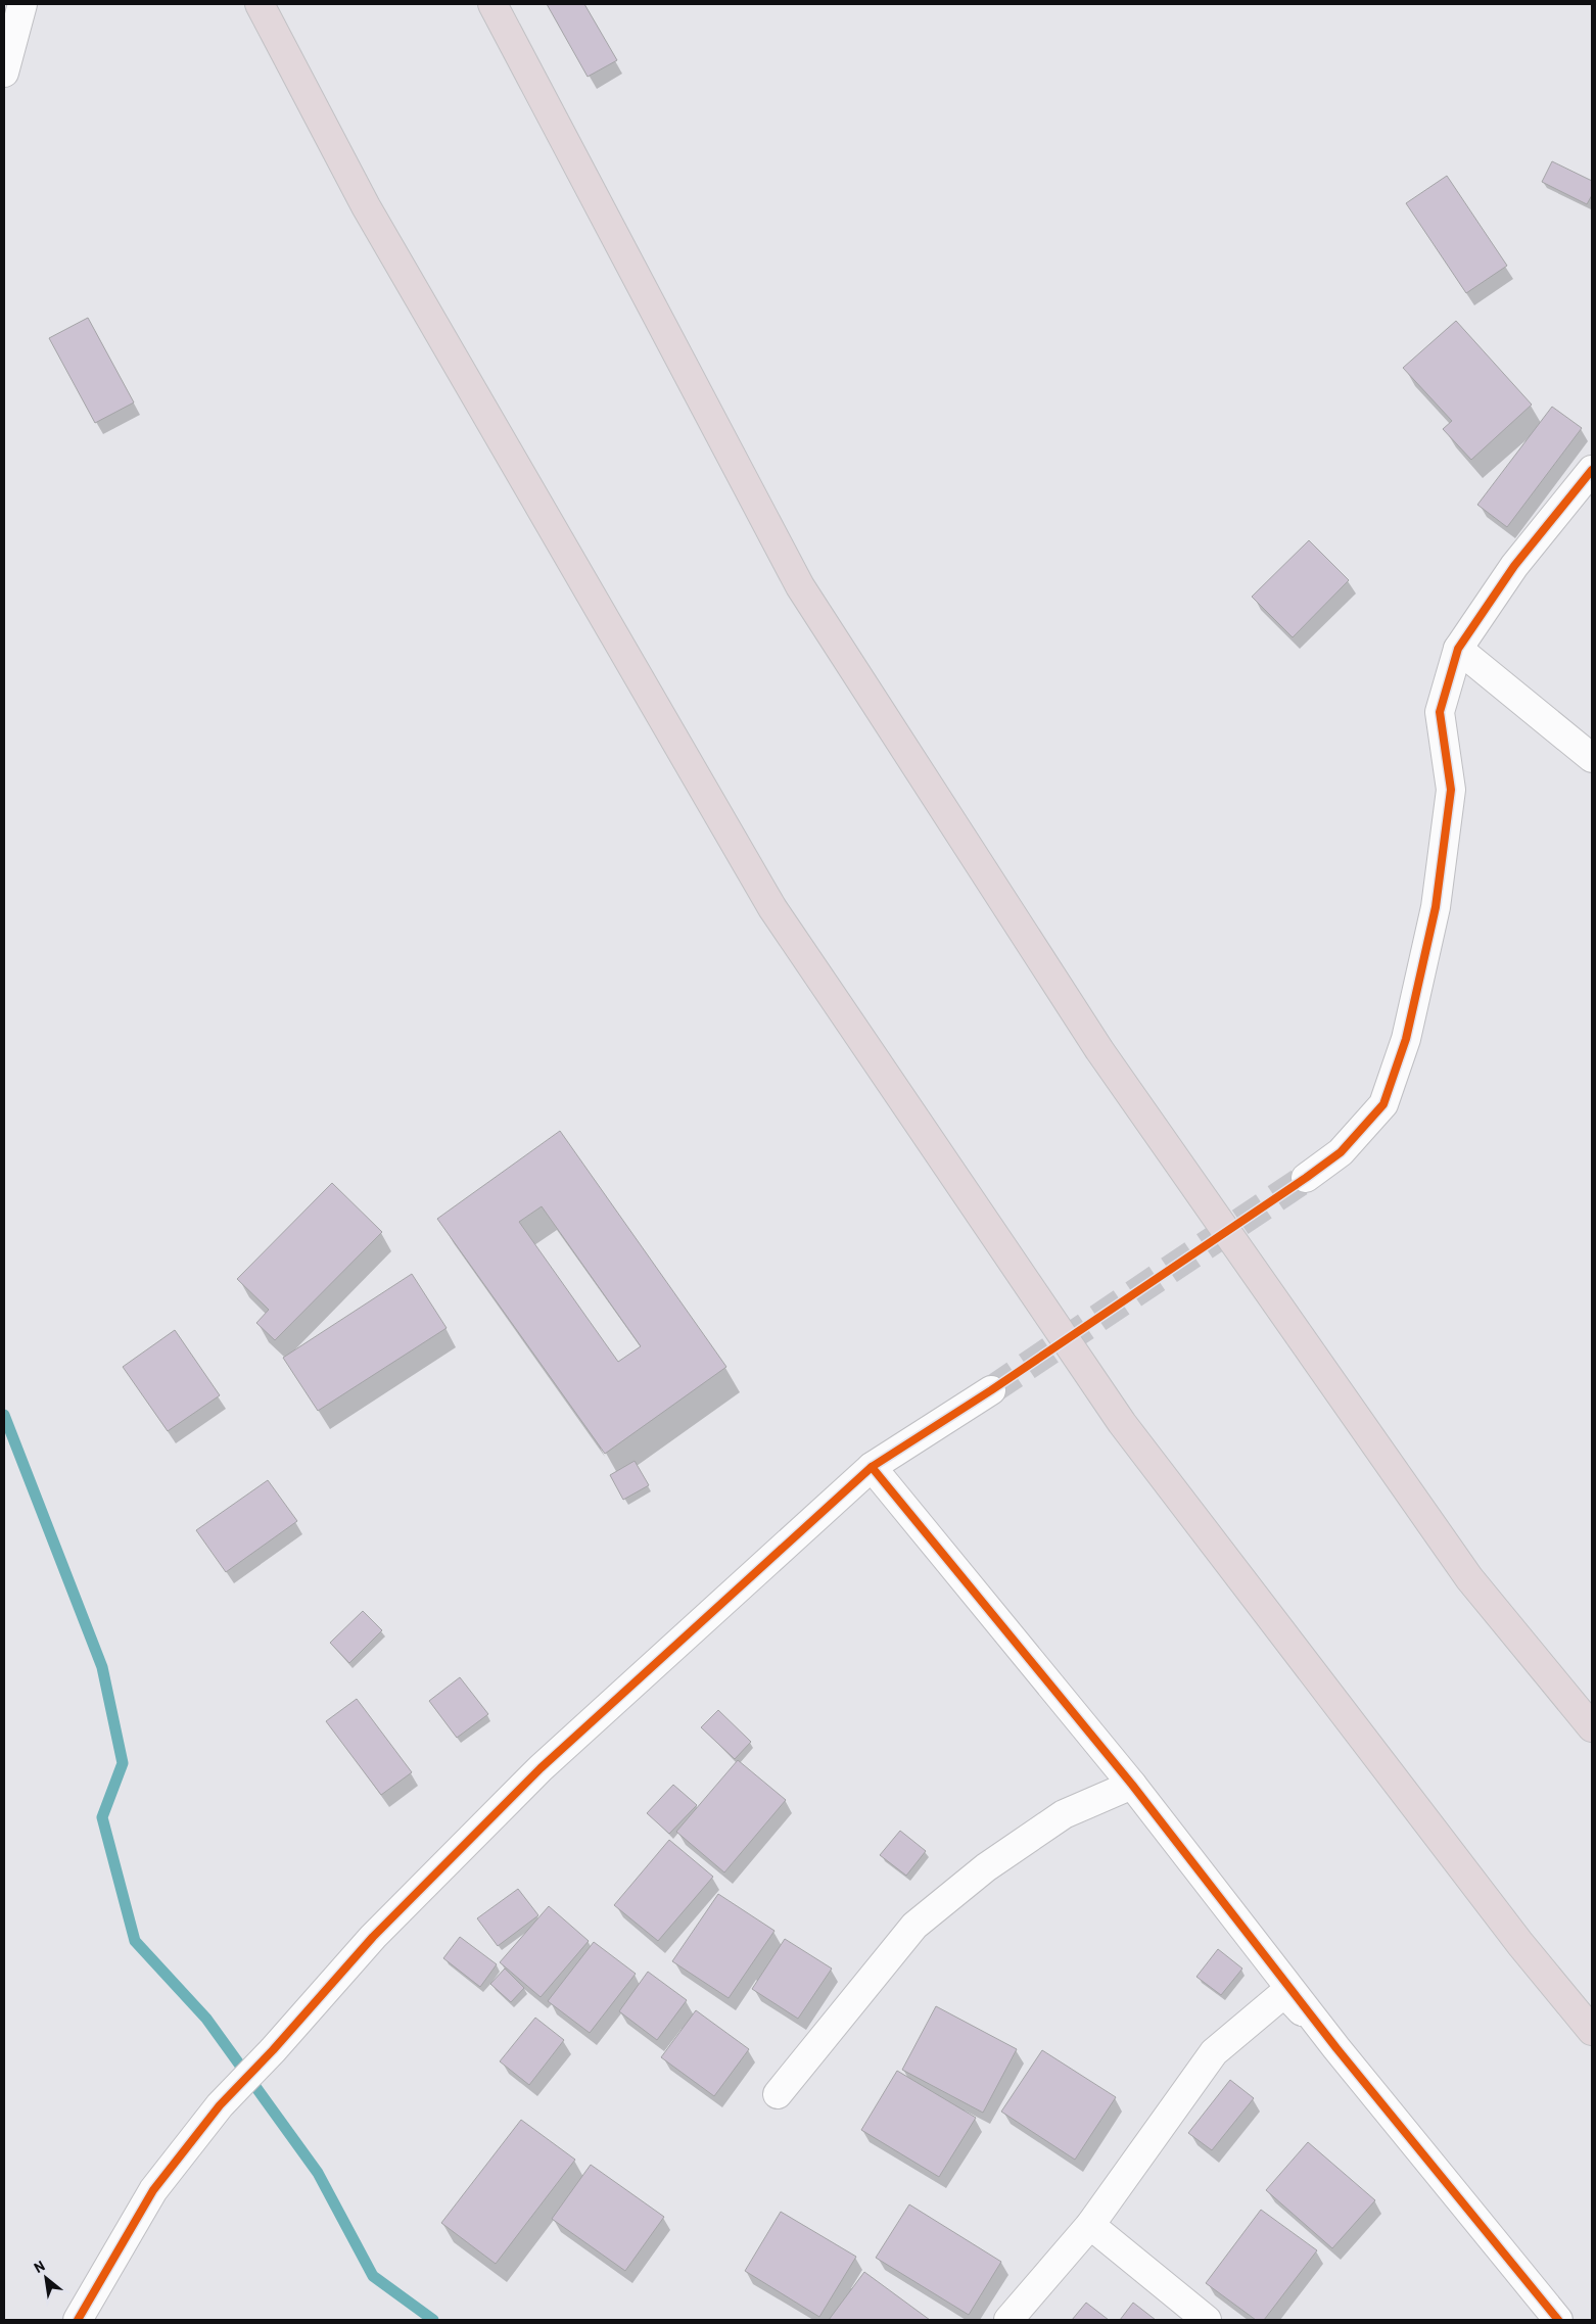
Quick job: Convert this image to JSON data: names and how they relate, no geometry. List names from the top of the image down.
{
  "north": "top left"
}
